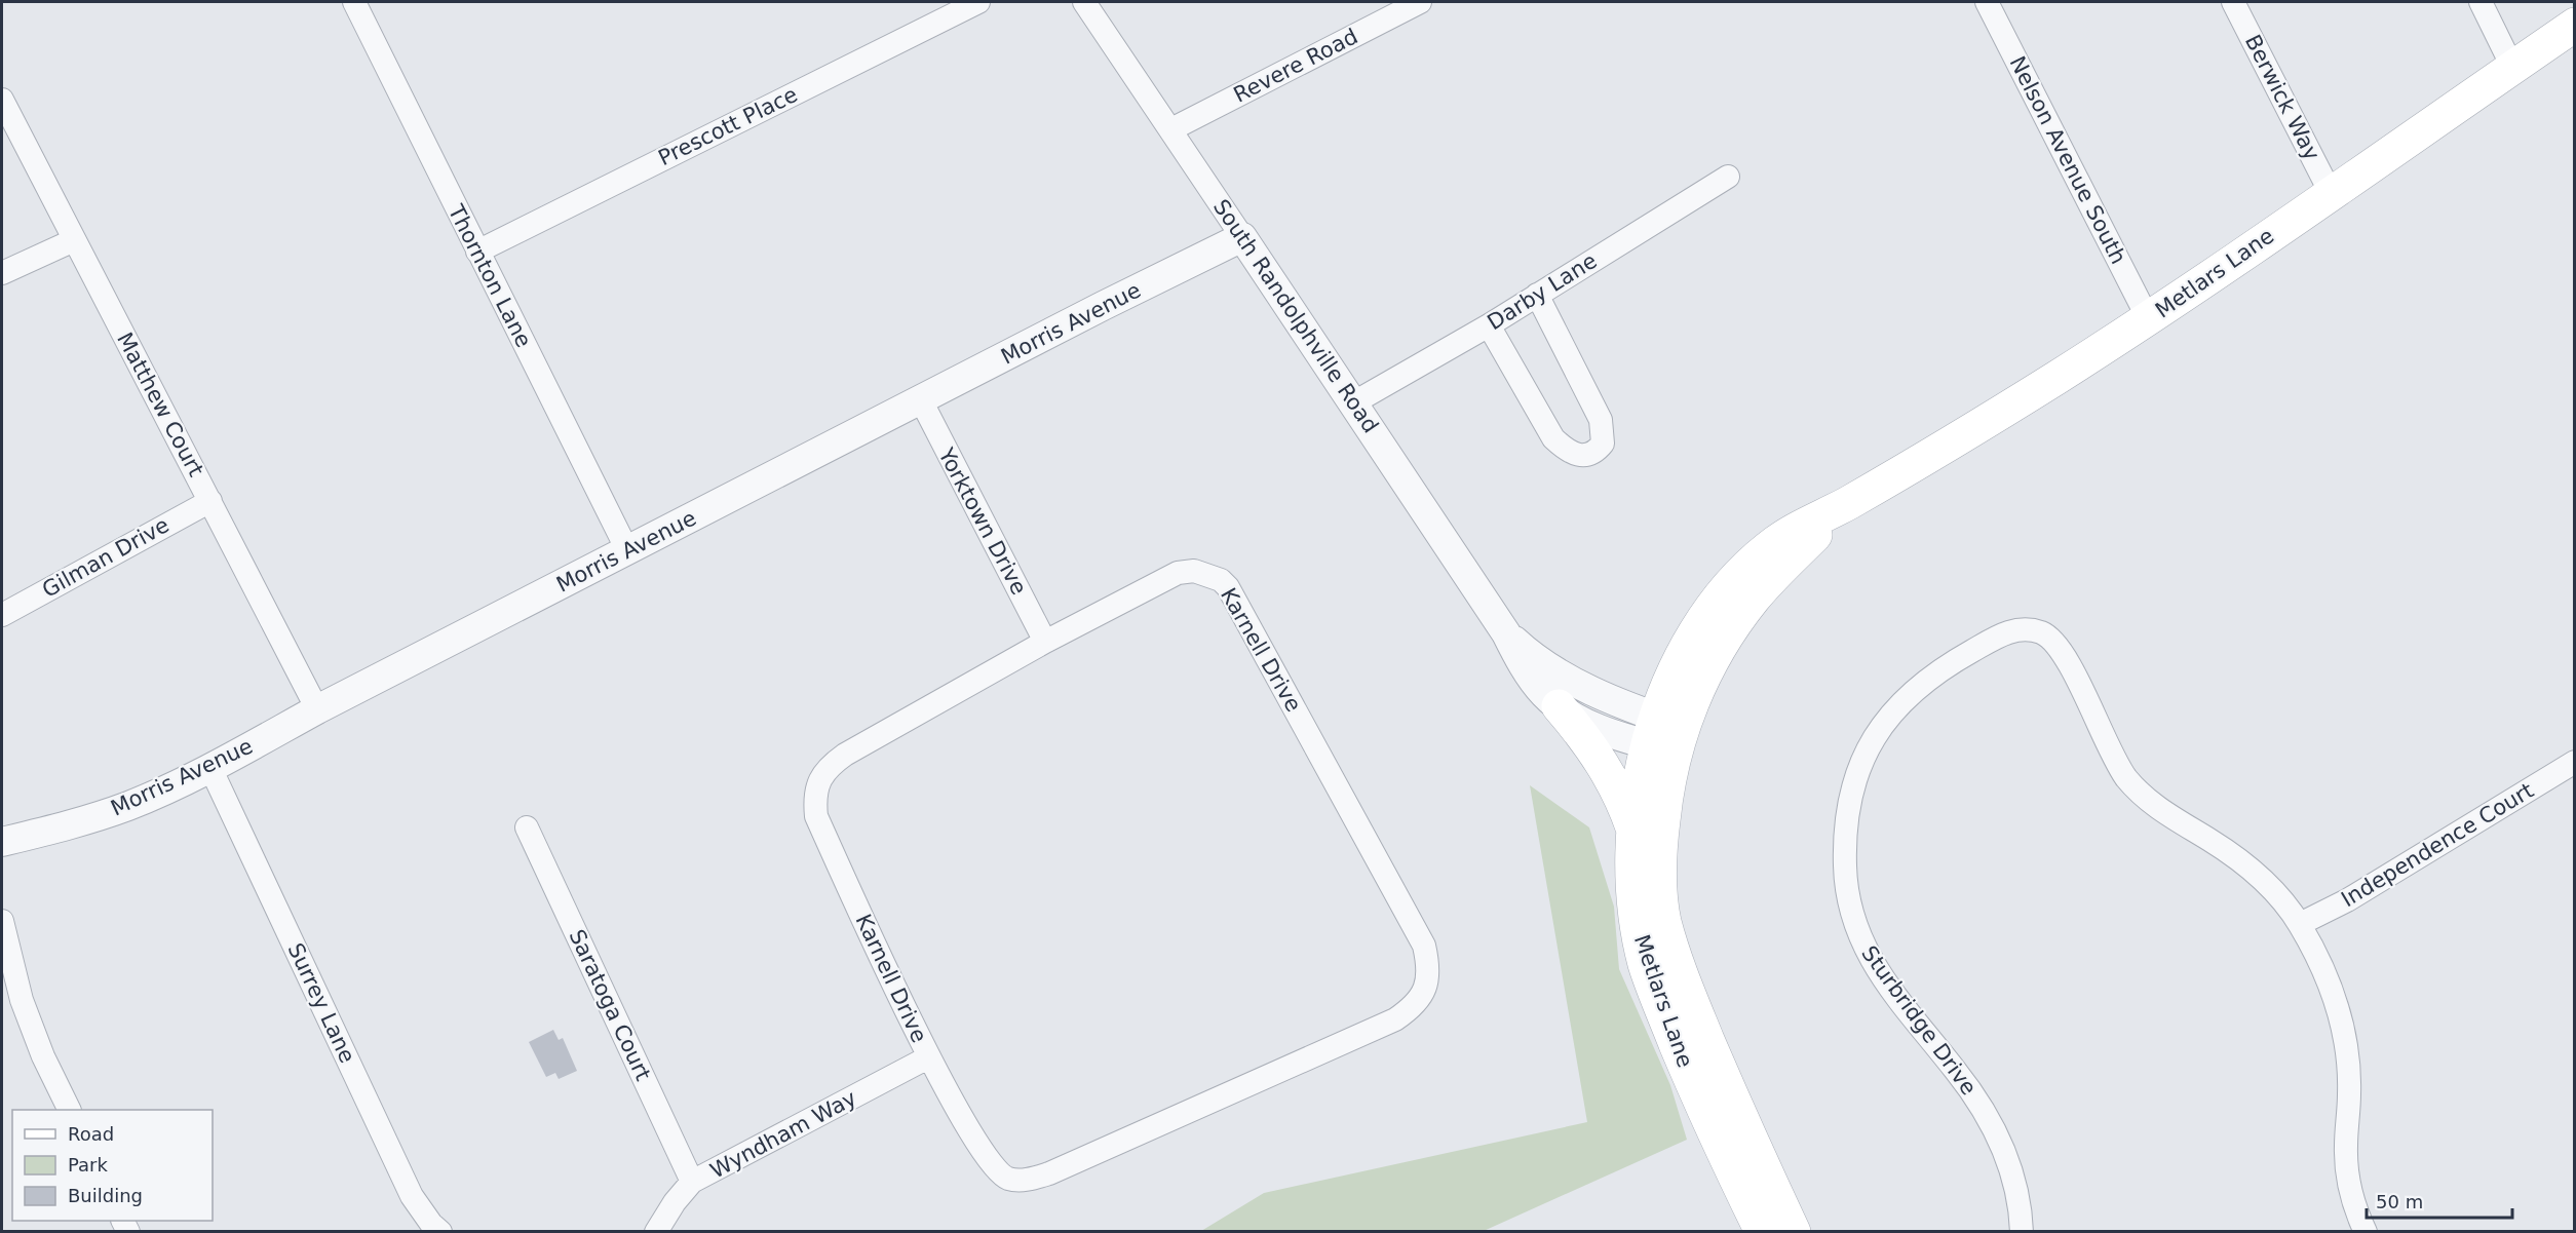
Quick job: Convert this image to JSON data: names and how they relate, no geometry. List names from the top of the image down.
{
  "streets": {
    "main road": ["Metlars Lane"],
    "street": [
      "Revere Road",
      "Berwick Way",
      "Prescott Place",
      "Nelson Avenue South",
      "Thornton Lane",
      "Darby Lane",
      "South Randolphville Road",
      "Morris Avenue",
      "Matthew Court",
      "Yorktown Drive",
      "Gilman Drive",
      "Karnell Drive",
      "Independence Court",
      "Surrey Lane",
      "Saratoga Court",
      "Sturbridge Drive",
      "Wyndham Way"
    ]
  },
  "crossings": [
    ["Revere Road", "South Randolphville Road"],
    ["Berwick Way", "Metlars Lane"],
    ["Prescott Place", "Thornton Lane"],
    ["Nelson Avenue South", "Metlars Lane"],
    ["Metlars Lane", "South Randolphville Road"],
    ["Thornton Lane", "Morris Avenue"],
    ["Darby Lane", "South Randolphville Road"],
    ["South Randolphville Road", "Morris Avenue"],
    ["Morris Avenue", "Matthew Court"],
    ["Morris Avenue", "Yorktown Drive"],
    ["Morris Avenue", "Surrey Lane"],
    ["Matthew Court", "Gilman Drive"],
    ["Yorktown Drive", "Karnell Drive"],
    ["Karnell Drive", "Wyndham Way"],
    ["Independence Court", "Sturbridge Drive"],
    ["Saratoga Court", "Wyndham Way"]
  ],
  "legend": ["Road", "Park", "Building"],
  "scale_bar": "50 m"
}
